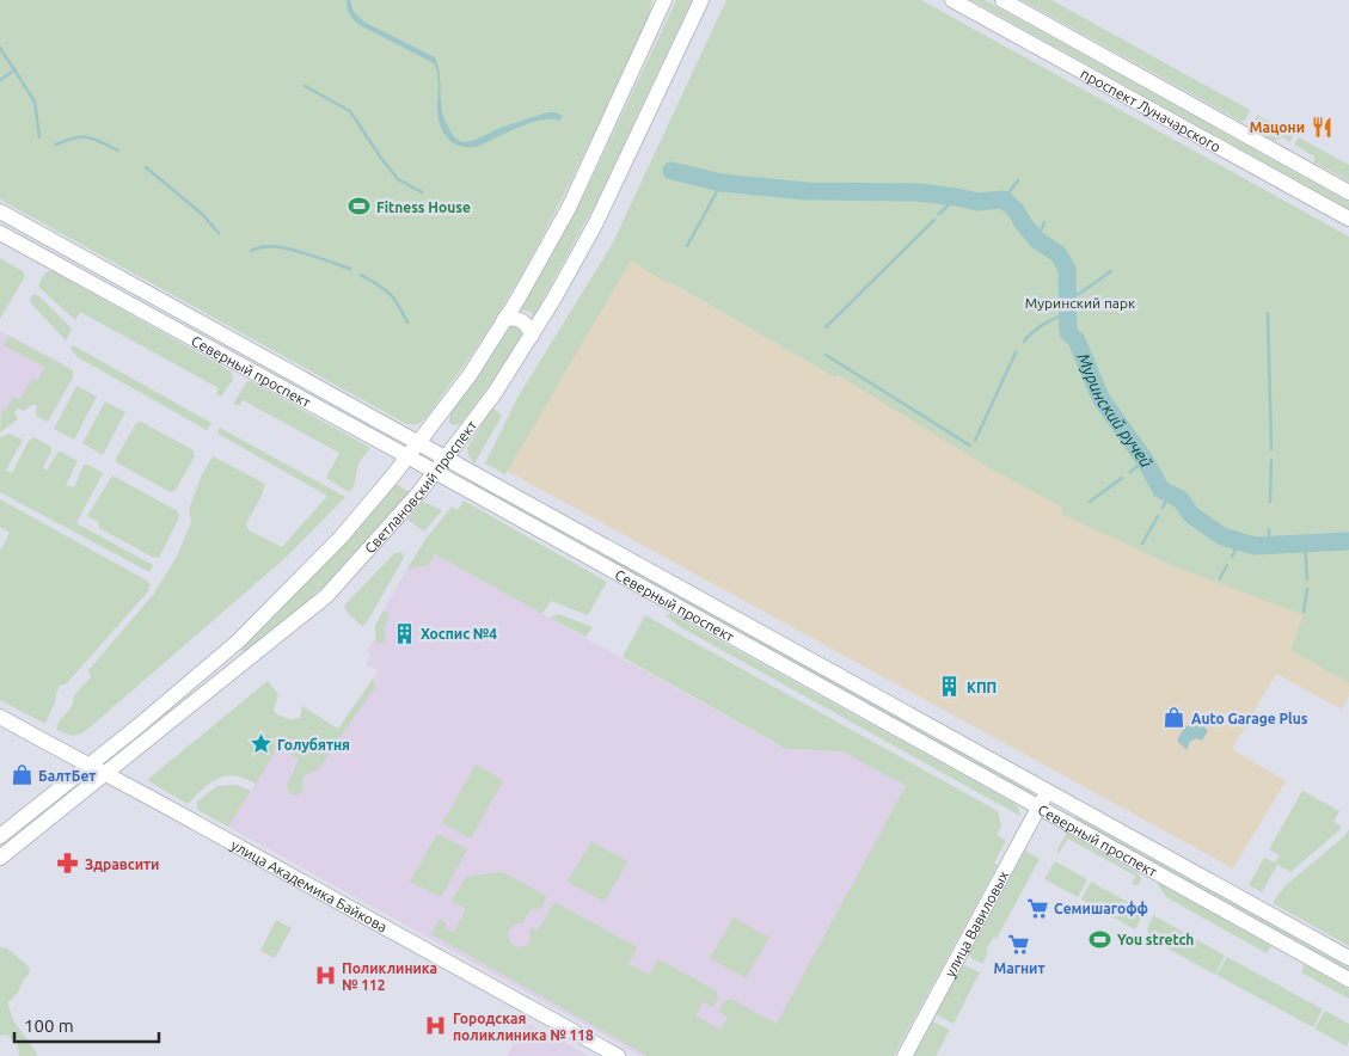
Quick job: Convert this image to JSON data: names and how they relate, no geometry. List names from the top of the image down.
{
  "streets": {
    "main road": [
      "проспект Луначарского",
      "Северный проспект",
      "Светлановский проспект",
      "улица Академика Байкова",
      "улица Вавиловых"
    ]
  },
  "crossings": [
    ["Северный проспект", "Светлановский проспект"],
    ["Северный проспект", "улица Вавиловых"],
    ["Светлановский проспект", "улица Академика Байкова"]
  ],
  "water": ["Муринский ручей"],
  "parks": ["Муринский парк"],
  "places": {
    "restaurant": ["Мацони"],
    "sports": ["Fitness House", "You stretch"],
    "building": ["Хоспис №4", "КПП"],
    "shop": ["Auto Garage Plus", "БалтБет"],
    "place": ["Голубятня"],
    "pharmacy": ["Здравсити"],
    "supermarket": ["Семишагофф", "Магнит"],
    "hospital": ["Поликлиника № 112", "Городская поликлиника № 118"]
  },
  "scale_bar": "100 m"
}
